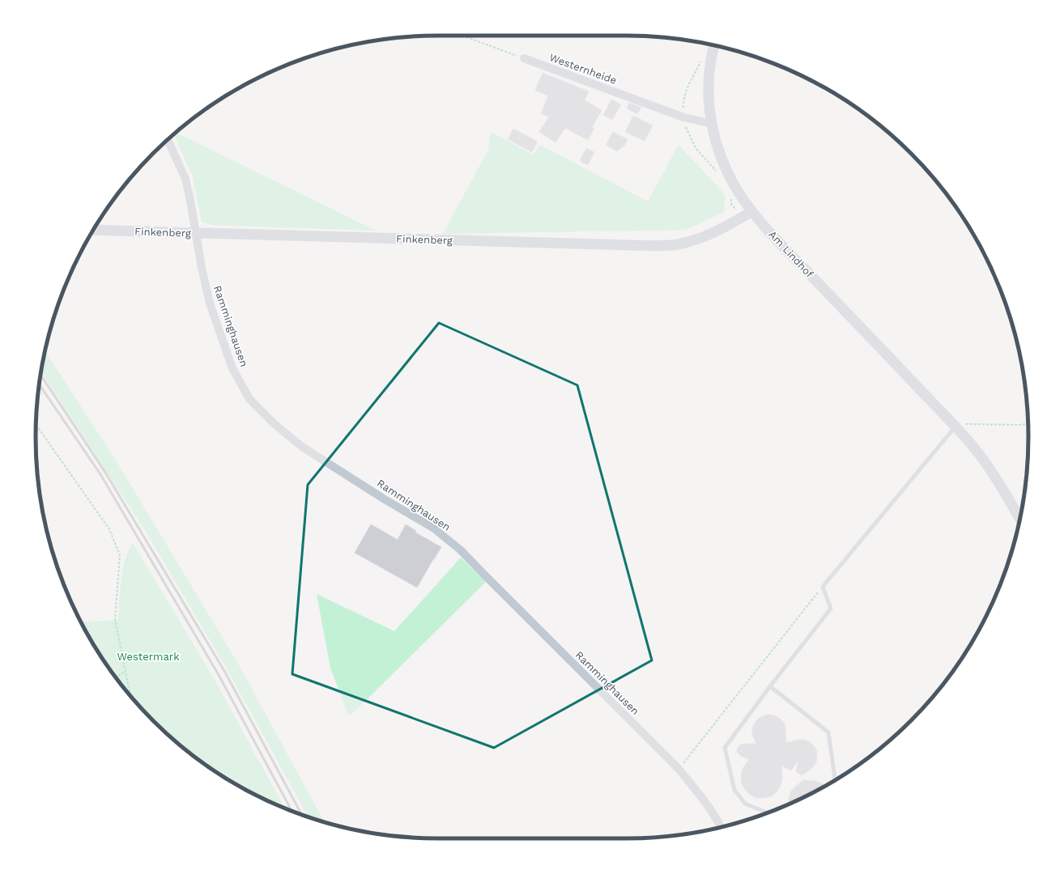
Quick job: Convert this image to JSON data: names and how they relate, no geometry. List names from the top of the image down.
{
  "streets": {
    "street": [
      "Westernheide",
      "Finkenberg",
      "Am Lindhof",
      "Ramminghausen"
    ]
  },
  "crossings": [
    ["Westernheide", "Am Lindhof"],
    ["Finkenberg", "Am Lindhof"],
    ["Finkenberg", "Ramminghausen"]
  ],
  "parks": ["Westermark"]
}
